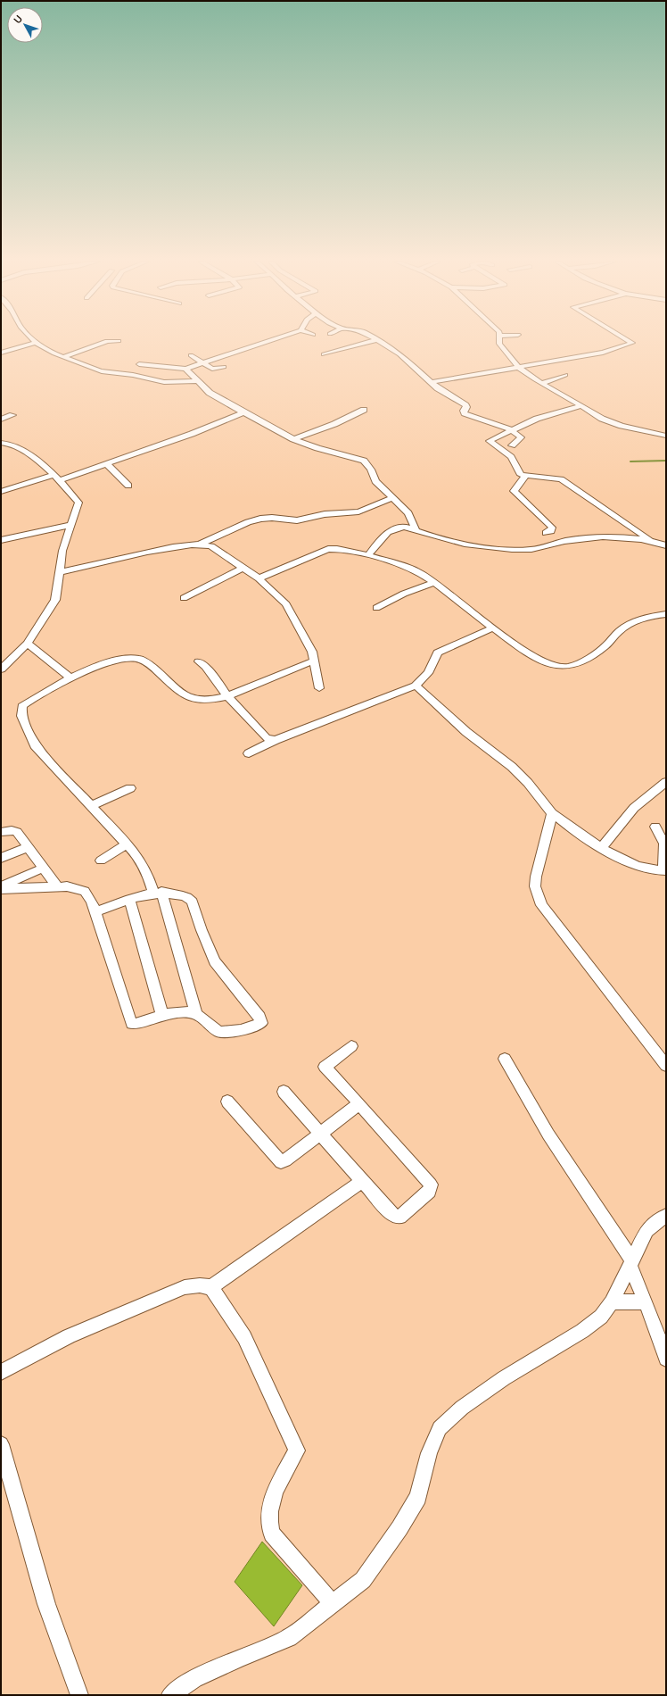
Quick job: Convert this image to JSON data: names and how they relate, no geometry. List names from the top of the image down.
{
  "north": "top left"
}
